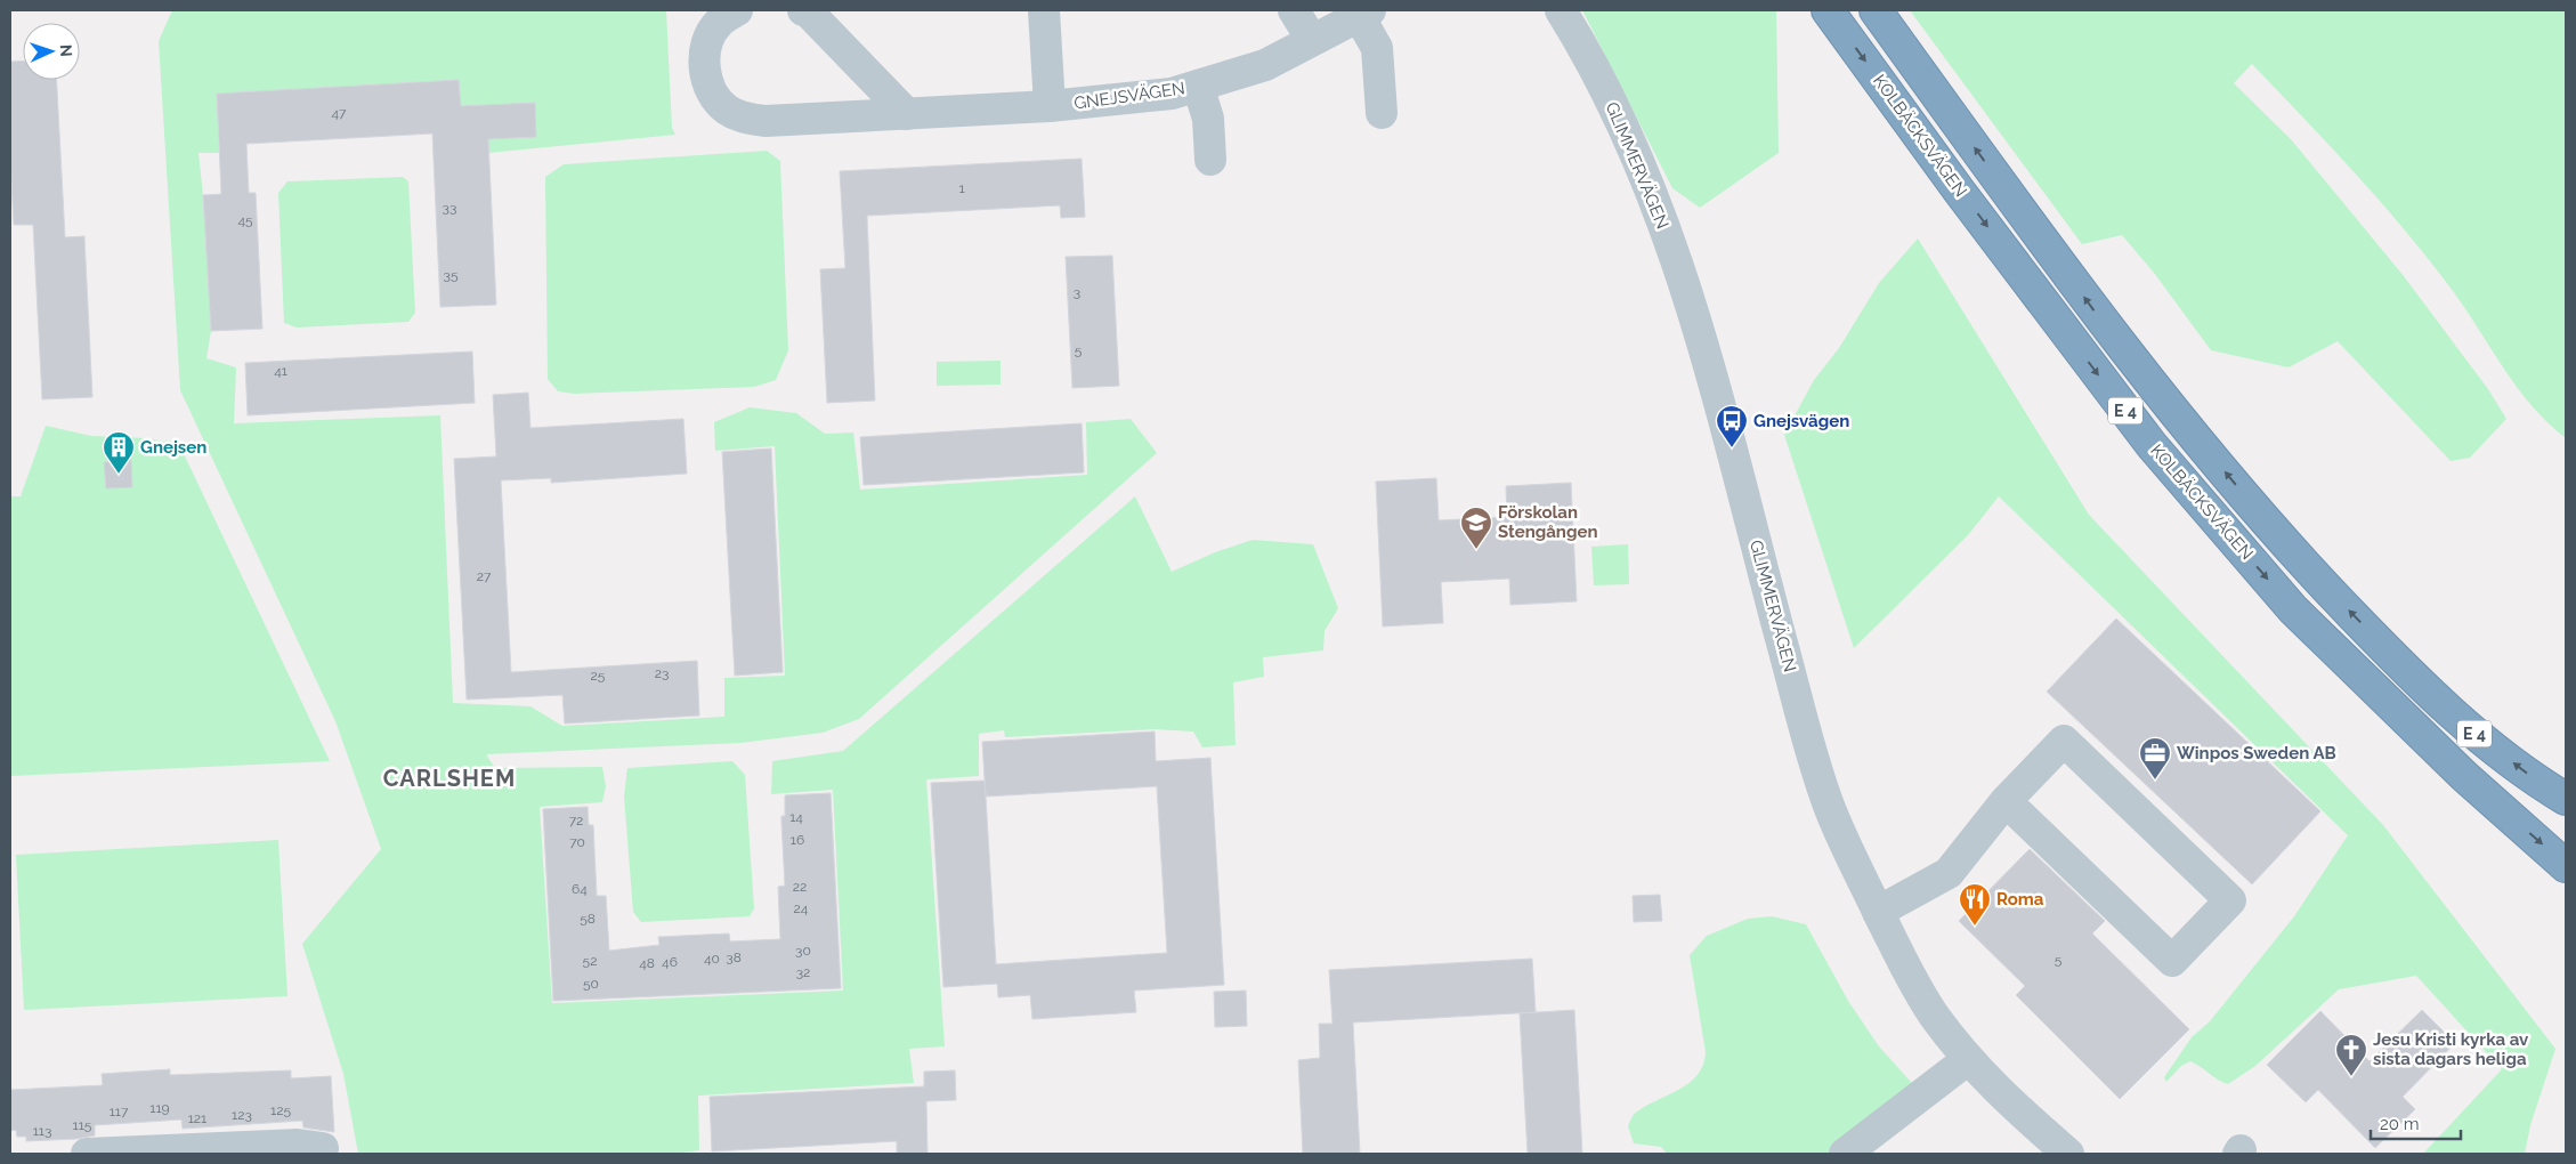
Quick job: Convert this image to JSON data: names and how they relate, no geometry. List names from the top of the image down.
{
  "streets": {
    "highway": ["KOLBÄCKSVÄGEN", "E 4"],
    "street": ["GNEJSVÄGEN", "GLIMMERVÄGEN"]
  },
  "districts": ["CARLSHEM"],
  "places": {
    "bus stop": ["Gnejsvägen"],
    "building": ["Gnejsen"],
    "school or university": ["Förskolan Stengången"],
    "office": ["Winpos Sweden AB"],
    "restaurant": ["Roma"],
    "church": ["Jesu Kristi kyrka av sista dagars heliga"]
  },
  "house_numbers": [
    "47",
    "1",
    "33",
    "45",
    "35",
    "3",
    "5",
    "41",
    "27",
    "23",
    "25",
    "14",
    "72",
    "16",
    "70",
    "22",
    "64",
    "24",
    "58",
    "30",
    "38",
    "40",
    "5",
    "52",
    "46",
    "48",
    "32",
    "50",
    "119",
    "125",
    "117",
    "123",
    "121",
    "115",
    "113"
  ],
  "scale_bar": "20 m",
  "north": "right"
}
